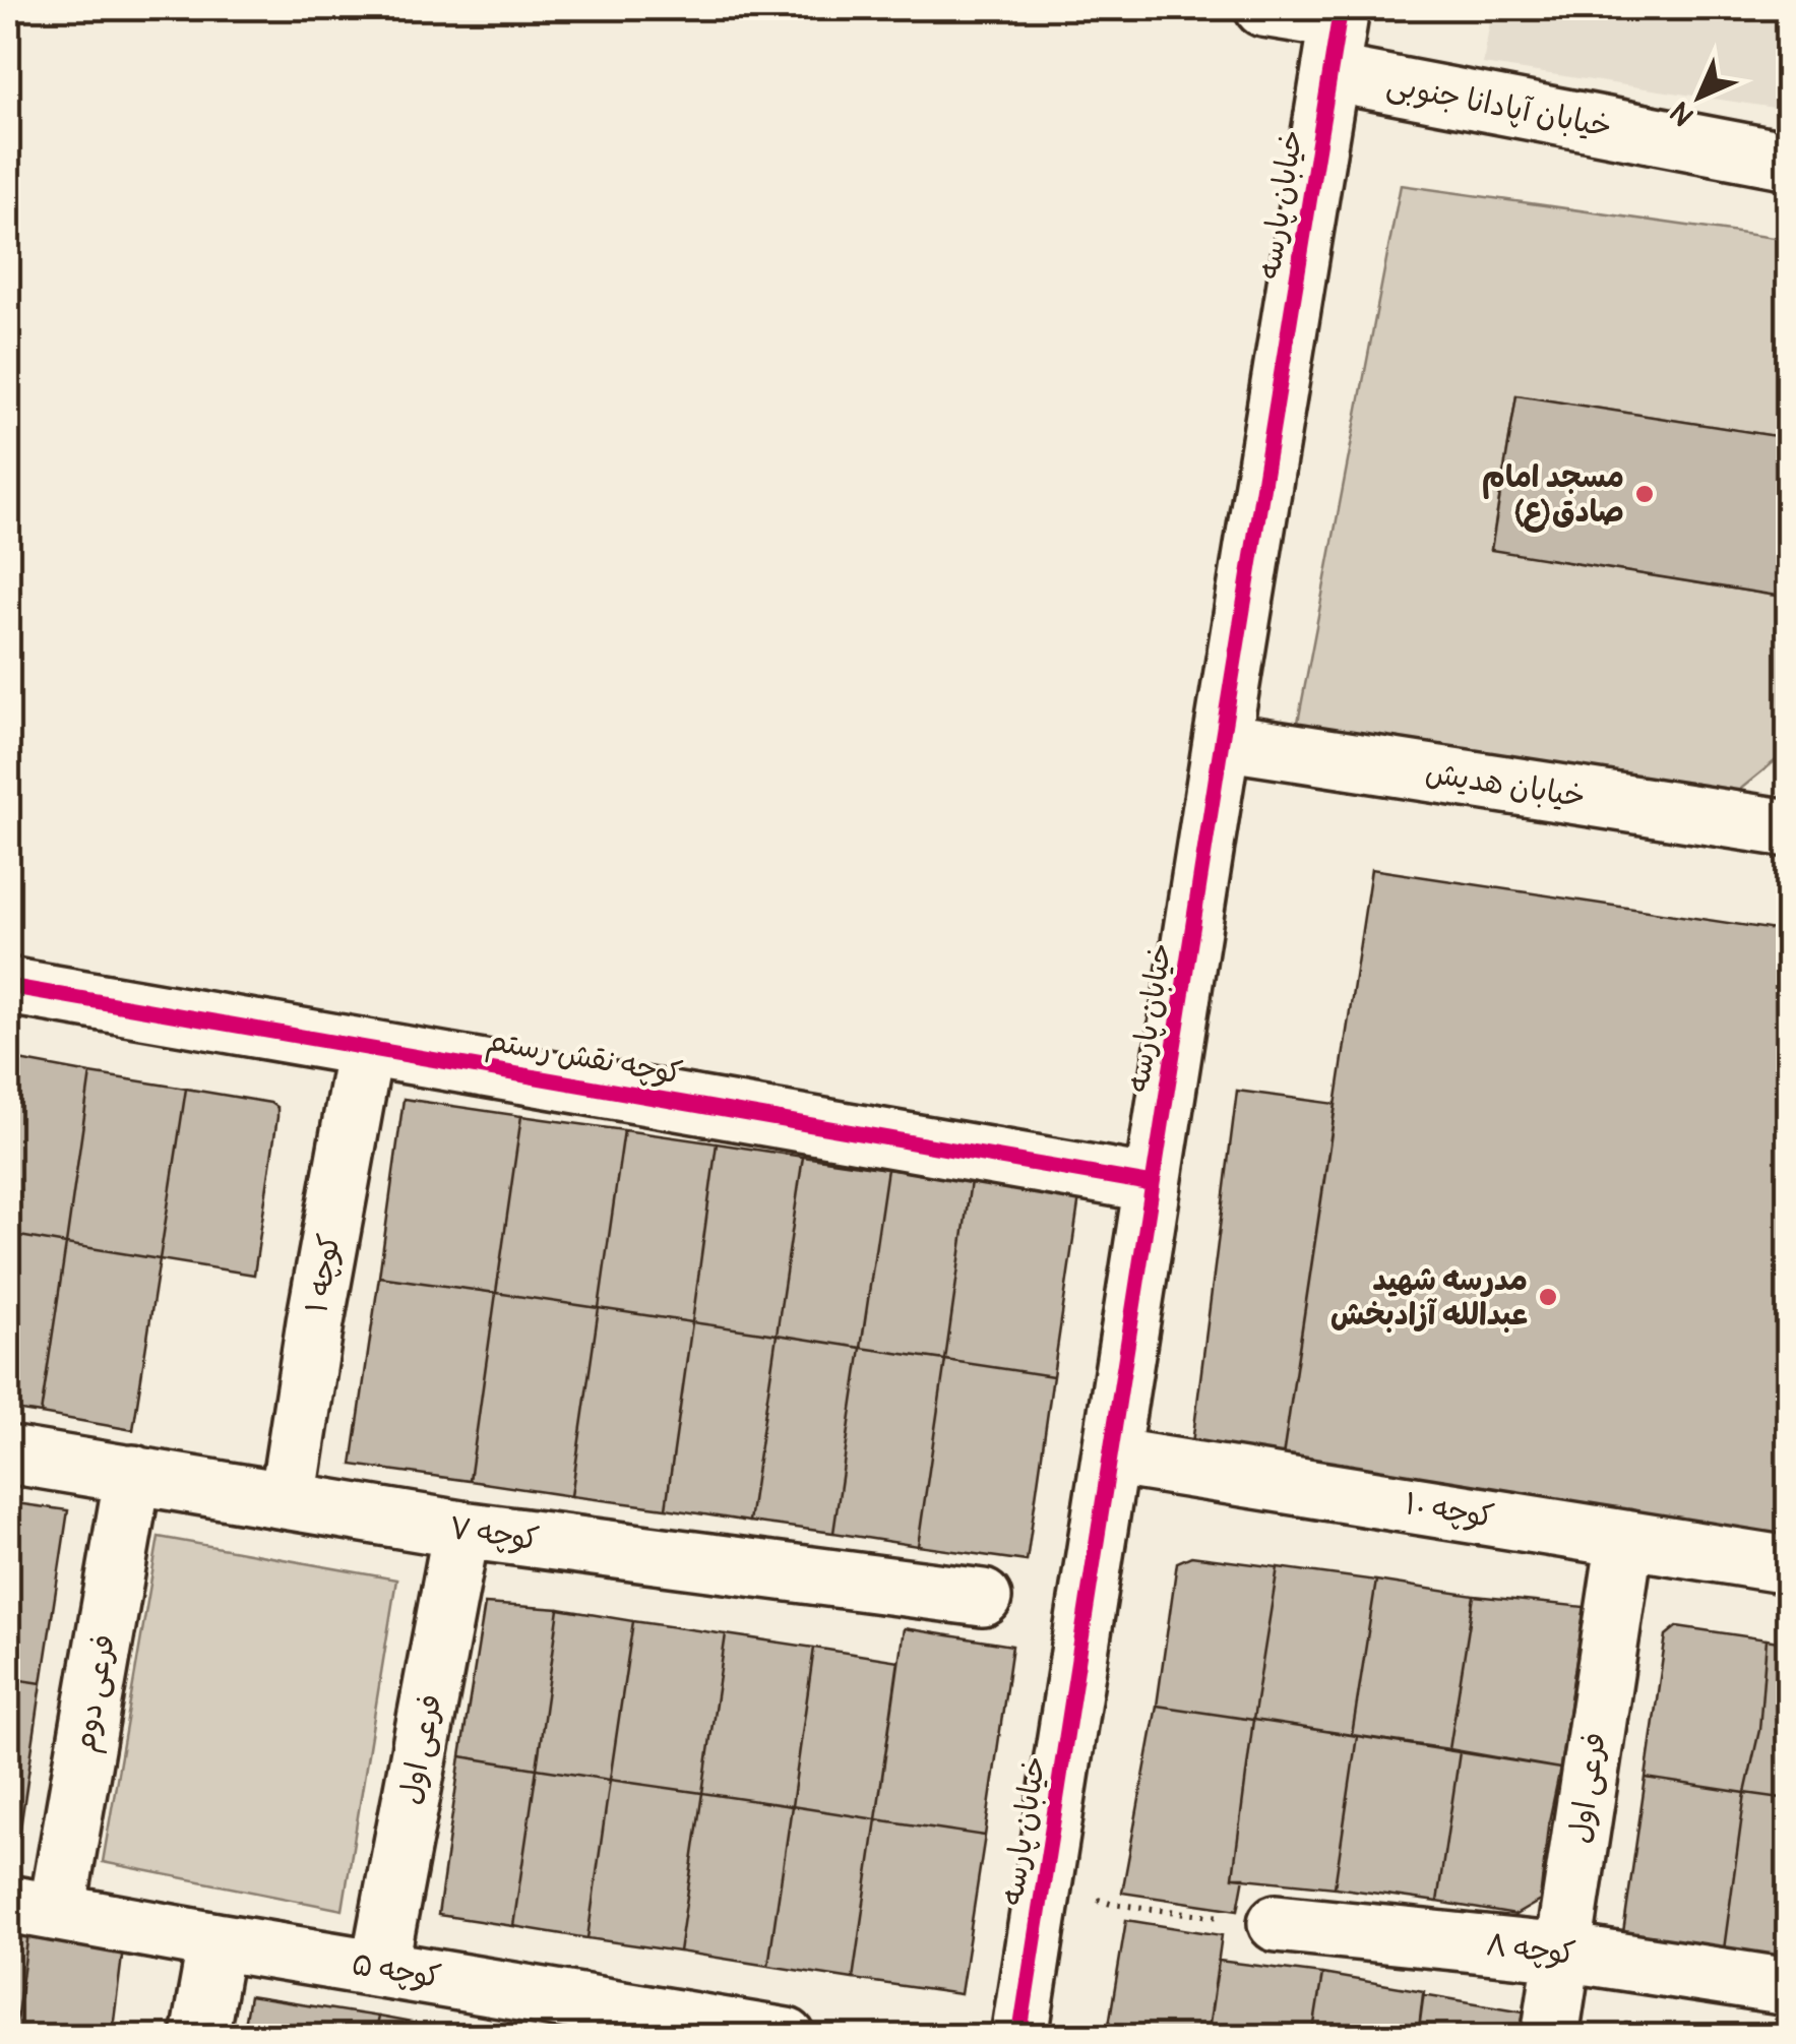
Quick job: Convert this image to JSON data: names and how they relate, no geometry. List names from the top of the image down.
{
  "streets": {
    "street": [
      "خیابان آپادانا جنوبی",
      "خیابان پارسه",
      "خیابان هدیش",
      "کوچه نقش رستم",
      "کوچه ۱",
      "کوچه ۱۰",
      "کوچه ۷",
      "فرعی دوم",
      "فرعی اول",
      "کوچه ۸",
      "کوچه ۵"
    ]
  },
  "crossings": [
    ["خیابان آپادانا جنوبی", "خیابان پارسه"],
    ["خیابان پارسه", "خیابان هدیش"],
    ["خیابان پارسه", "کوچه نقش رستم"],
    ["خیابان پارسه", "کوچه ۱۰"],
    ["کوچه نقش رستم", "کوچه ۱"],
    ["کوچه ۱", "کوچه ۷"],
    ["کوچه ۱۰", "فرعی اول"],
    ["کوچه ۷", "فرعی دوم"],
    ["کوچه ۷", "فرعی اول"],
    ["فرعی دوم", "کوچه ۵"],
    ["فرعی اول", "کوچه ۸"],
    ["فرعی اول", "کوچه ۵"]
  ],
  "places": ["مسجد امام صادق(ع)", "مدرسه شهید عبدالله آزادبخش"],
  "north": "bottom left"
}
